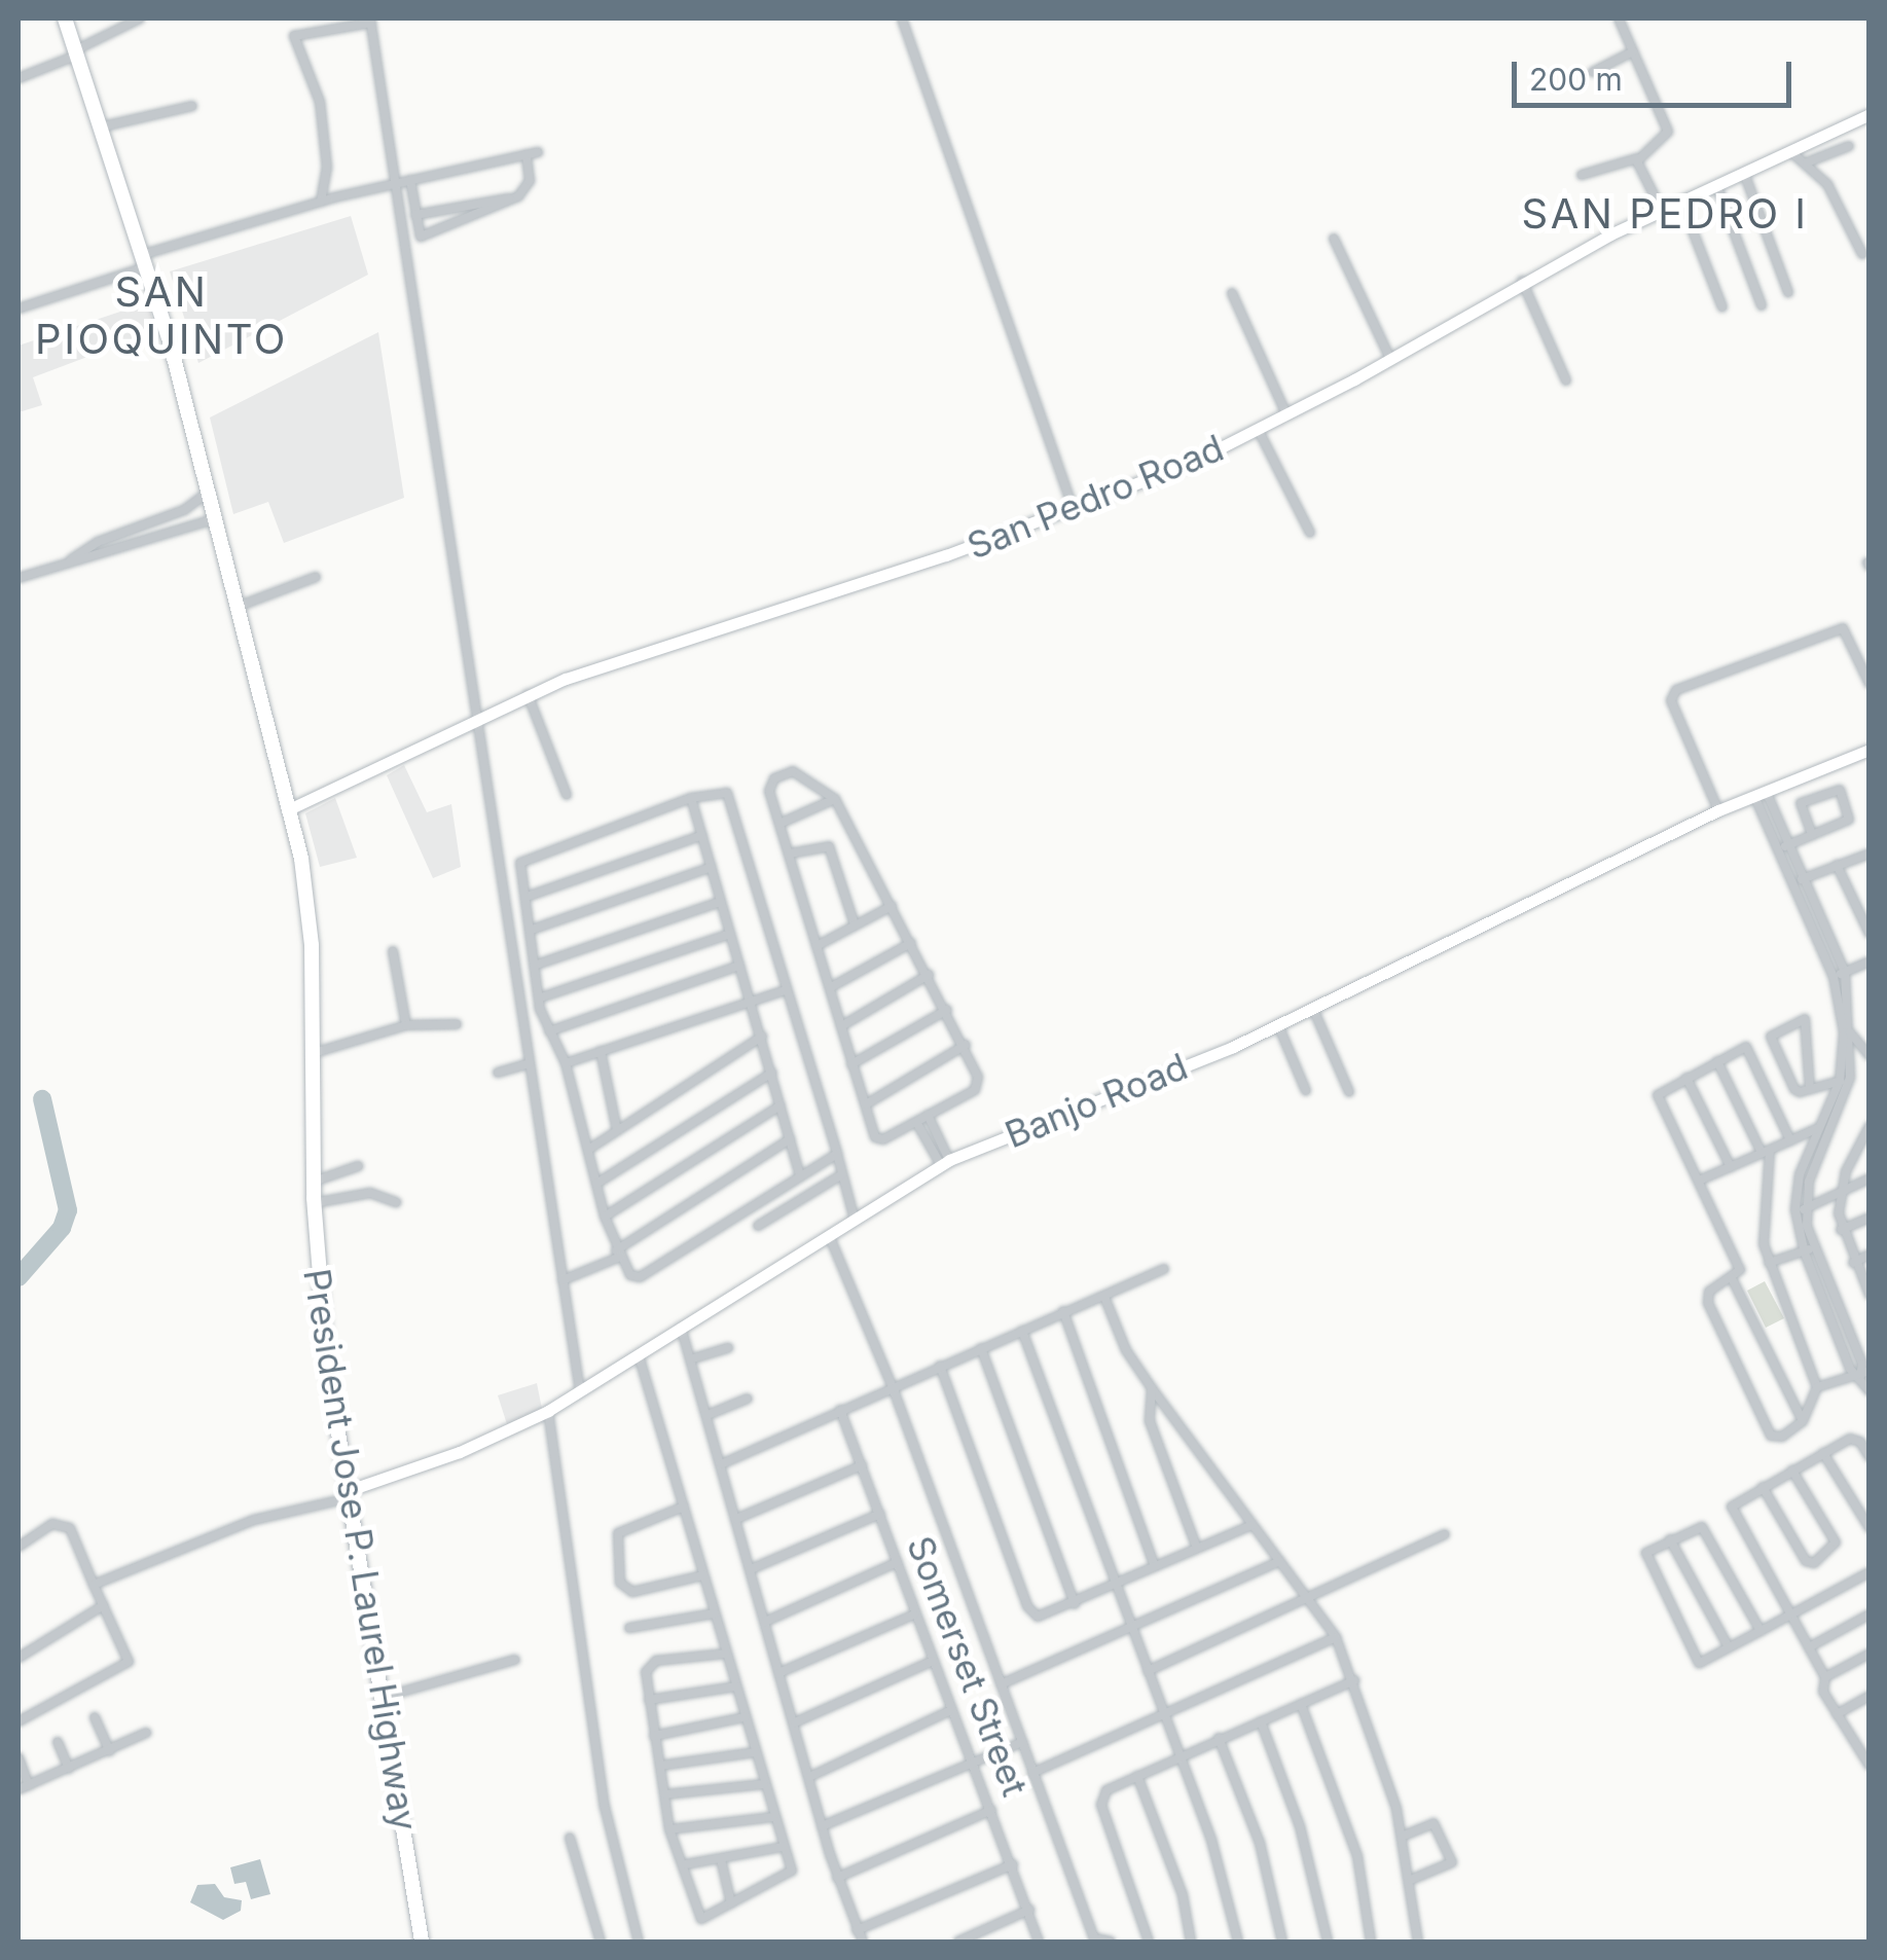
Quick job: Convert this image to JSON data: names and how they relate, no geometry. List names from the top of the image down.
{
  "streets": {
    "highway": ["President Jose P. Laurel Highway"],
    "street": ["San Pedro Road", "Banjo Road", "Somerset Street"]
  },
  "crossings": [
    ["San Pedro Road", "President Jose P. Laurel Highway"],
    ["Banjo Road", "President Jose P. Laurel Highway"]
  ],
  "districts": ["SAN PEDRO I", "SAN PIOQUINTO"],
  "scale_bar": "200 m"
}
